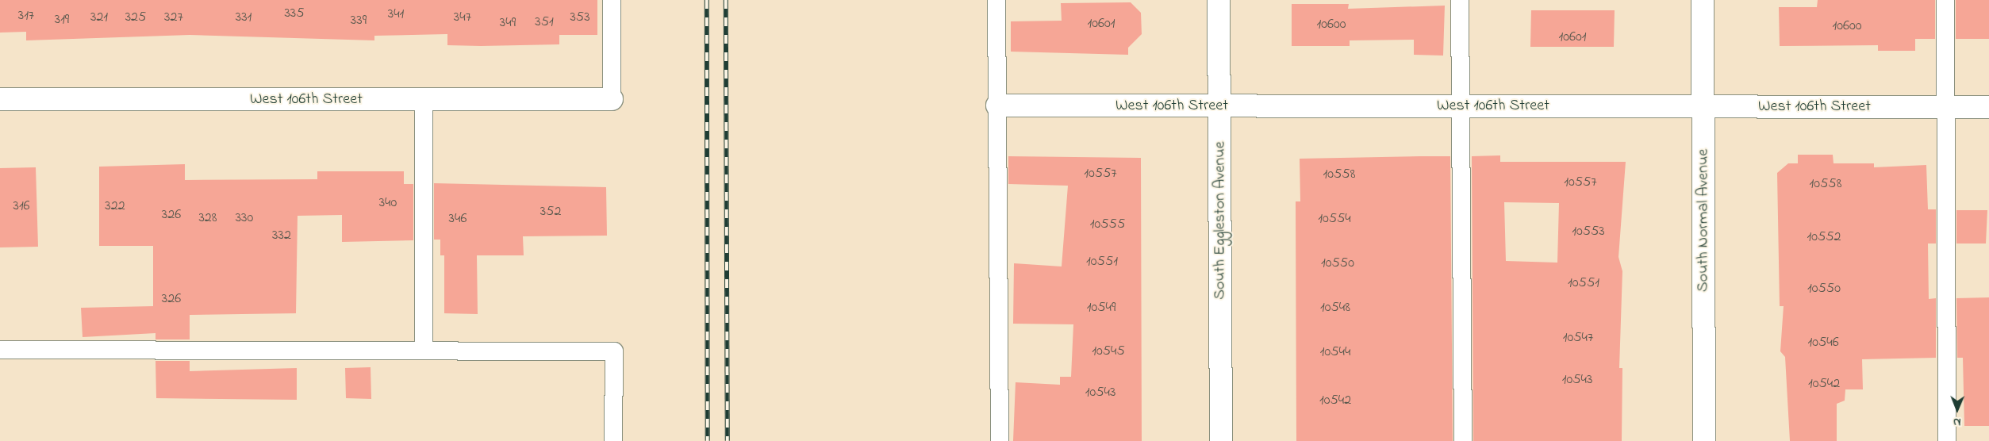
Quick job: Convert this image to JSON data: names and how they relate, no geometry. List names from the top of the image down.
{
  "streets": {
    "street": ["West 106th Street", "South Eggleston Avenue", "South Normal Avenue"]
  },
  "crossings": [
    ["West 106th Street", "South Eggleston Avenue"],
    ["West 106th Street", "South Normal Avenue"]
  ],
  "house_numbers": [
    "335",
    "341",
    "317",
    "321",
    "325",
    "327",
    "331",
    "347",
    "353",
    "319",
    "339",
    "351",
    "349",
    "10601",
    "10600",
    "10600",
    "10601",
    "10557",
    "10558",
    "10557",
    "10558",
    "340",
    "316",
    "322",
    "352",
    "326",
    "328",
    "330",
    "346",
    "10554",
    "10555",
    "10553",
    "332",
    "10552",
    "10551",
    "10550",
    "10551",
    "10550",
    "326",
    "10549",
    "10548",
    "10547",
    "10546",
    "10545",
    "10544",
    "10543",
    "10542",
    "10543",
    "10542"
  ],
  "north": "bottom"
}
